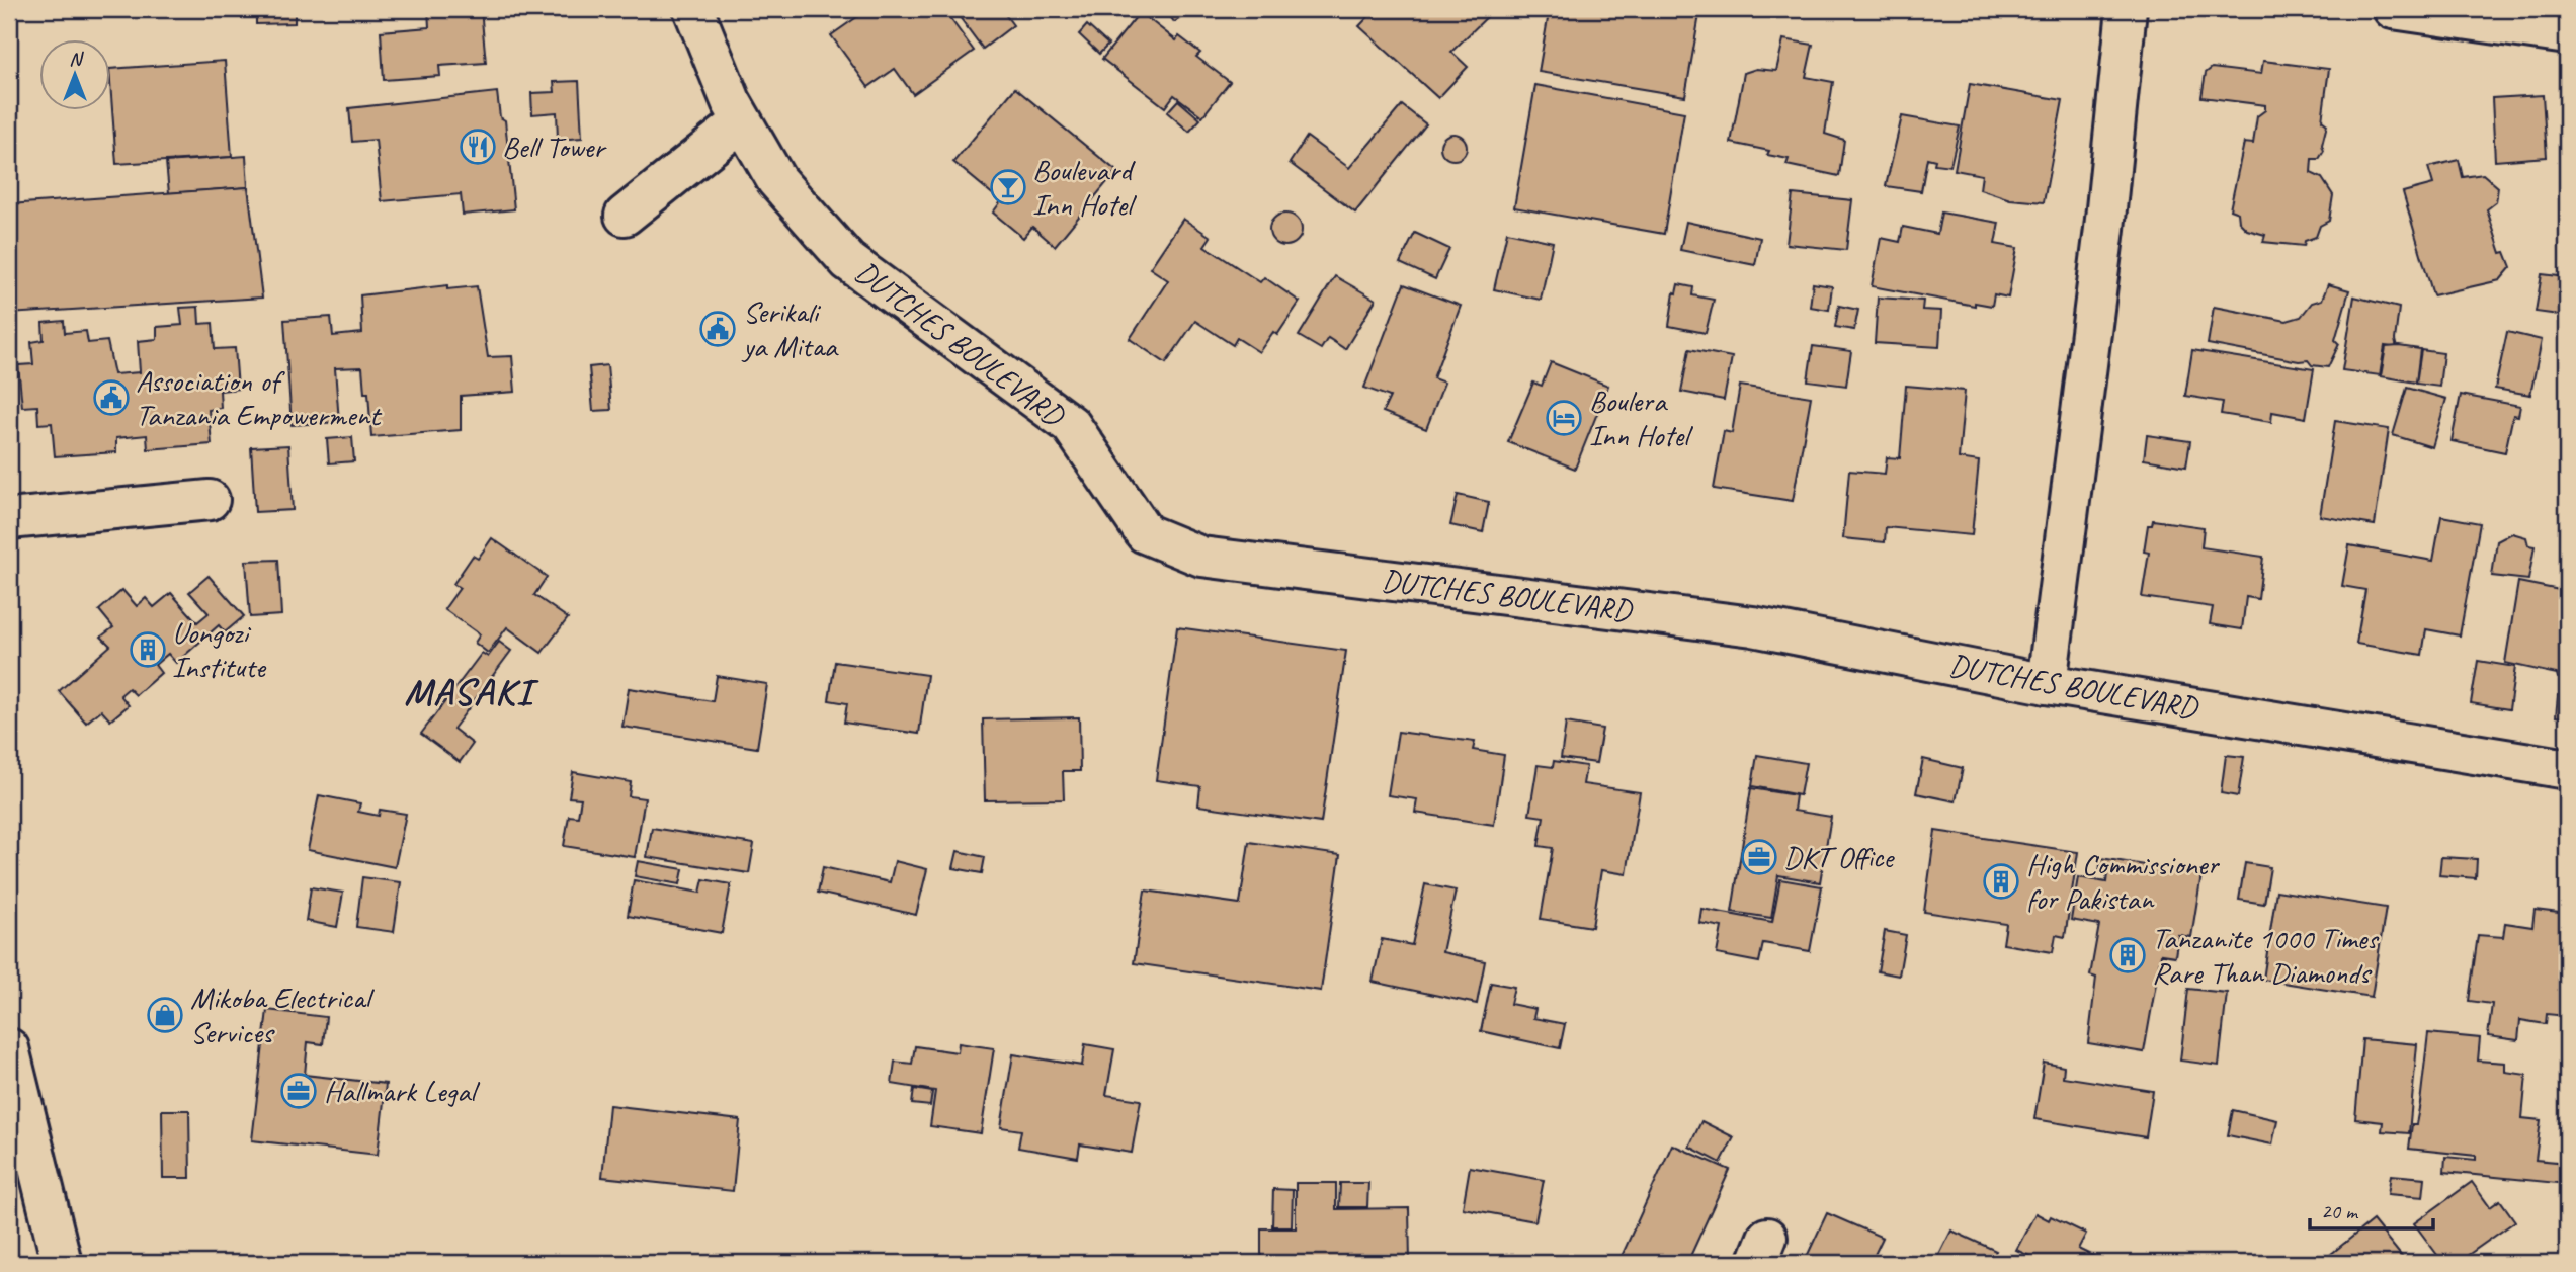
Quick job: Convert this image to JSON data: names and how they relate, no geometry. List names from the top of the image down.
{
  "streets": {
    "street": ["DUTCHES BOULEVARD"]
  },
  "districts": ["MASAKI"],
  "places": {
    "restaurant": ["Bell Tower"],
    "bar": ["Boulevard Inn Hotel"],
    "public building": ["Serikali ya Mitaa", "Association of Tanzania Empowerment"],
    "hotel": ["Boulera Inn Hotel"],
    "building": ["Uongozi Institute", "High Commissioner for Pakistan", "Tanzanite 1000 Times Rare Than Diamonds"],
    "office": ["DKT Office", "Hallmark Legal"],
    "shop": ["Mikoba Electrical Services"]
  },
  "scale_bar": "20 m",
  "north": "top"
}
